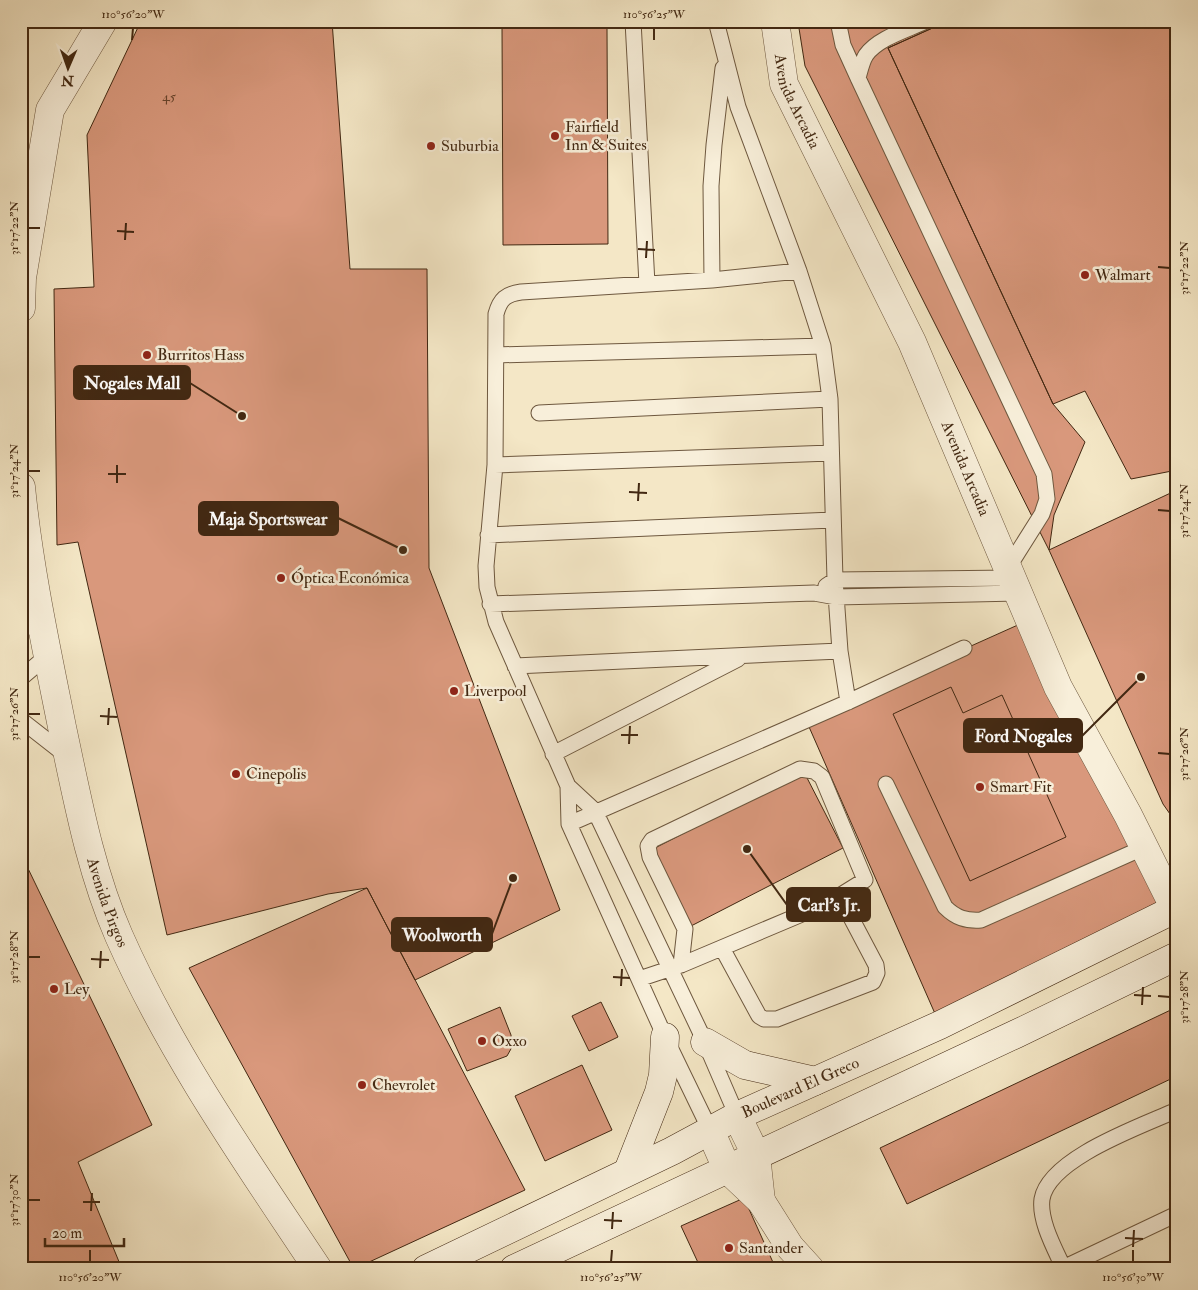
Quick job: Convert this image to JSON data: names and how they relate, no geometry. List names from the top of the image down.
{
  "streets": {
    "street": ["Avenida Arcadia", "Avenida Pirgos", "Boulevard El Greco"]
  },
  "crossings": [
    ["Avenida Arcadia", "Boulevard El Greco"]
  ],
  "places": [
    "Fairfield Inn & Suites",
    "Suburbia",
    "Walmart",
    "Burritos Hass",
    "Nogales Mall",
    "Maja Sportswear",
    "Óptica Económica",
    "Ford Nogales",
    "Liverpool",
    "Cinepolis",
    "Smart Fit",
    "Carl's Jr.",
    "Woolworth",
    "Ley",
    "Oxxo",
    "Chevrolet",
    "Santander"
  ],
  "house_numbers": ["45"],
  "scale_bar": "20 m",
  "north": "bottom",
  "coordinates": [
    "110°56'20\"W",
    "110°56'25\"W",
    "31°17'22\"N",
    "31°17'24\"N",
    "31°17'26\"N",
    "31°17'28\"N",
    "31°17'30\"N",
    "110°56'30\"W"
  ]
}
